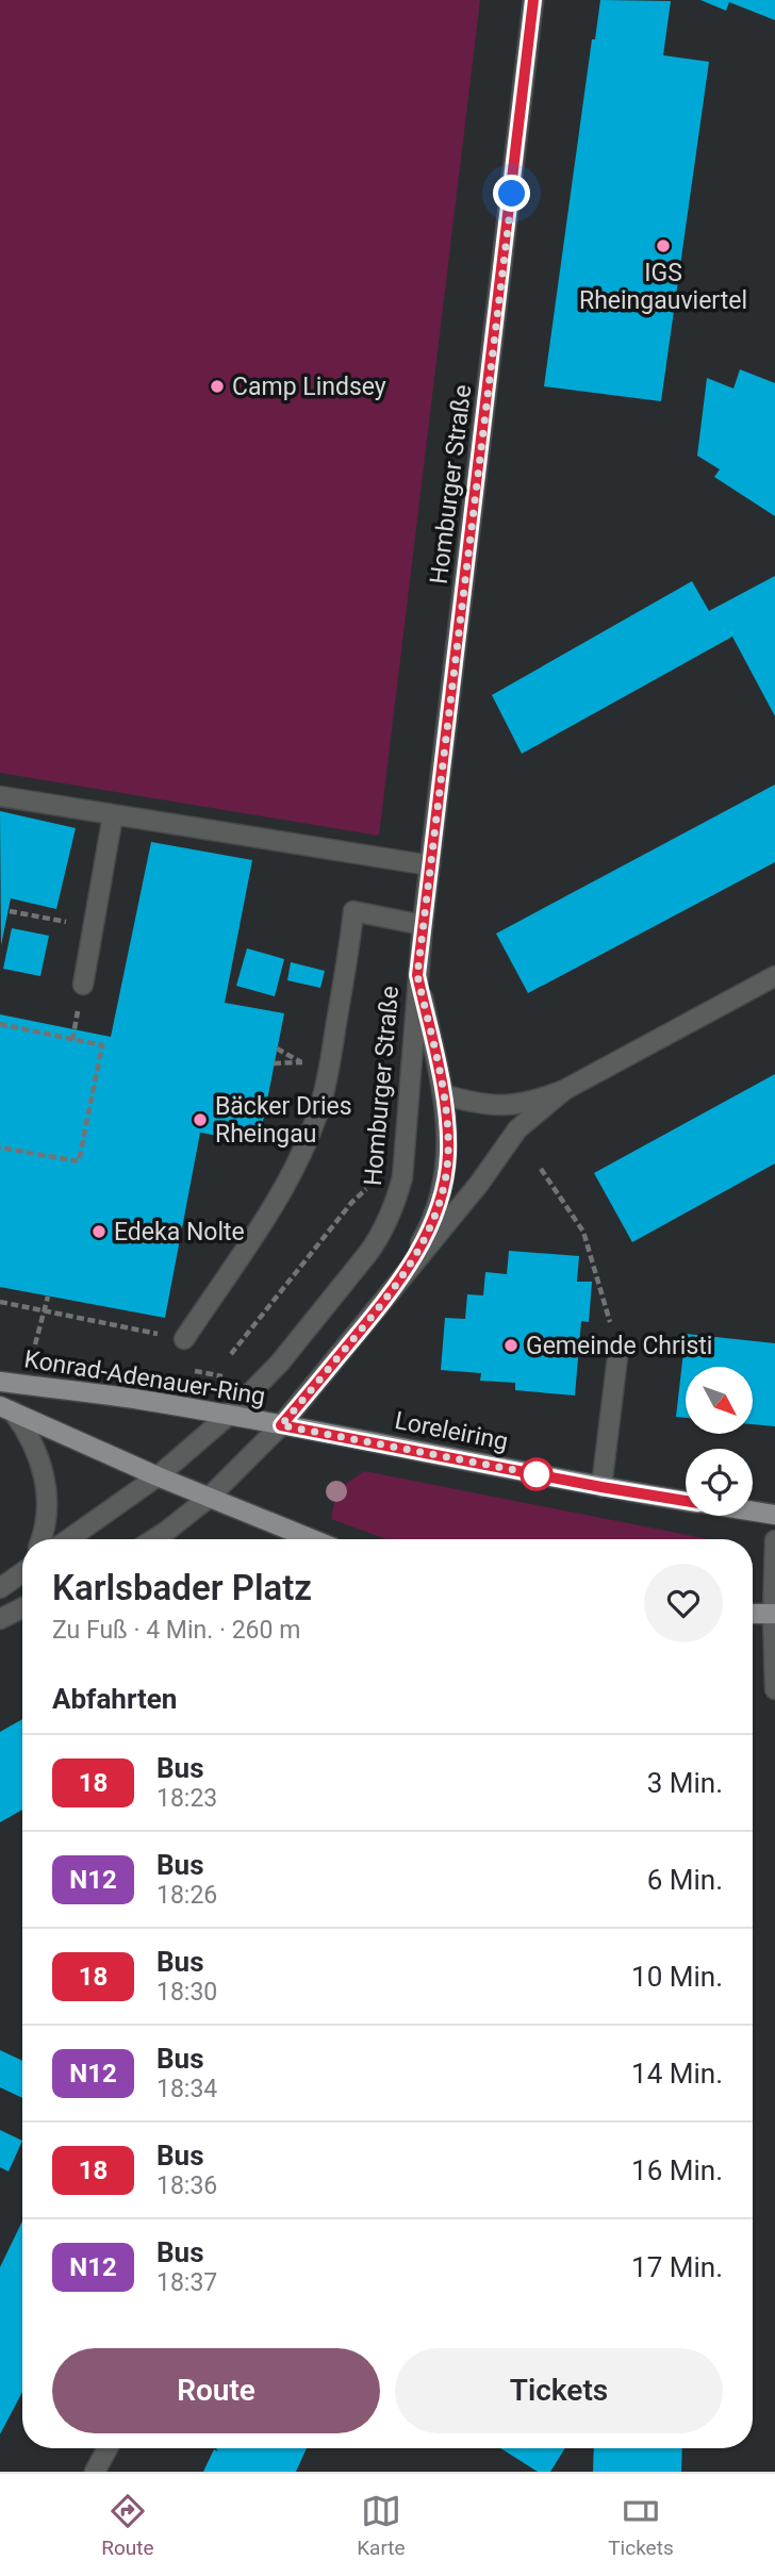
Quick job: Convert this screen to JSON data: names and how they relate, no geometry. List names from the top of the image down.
{
  "streets": {
    "main road": ["Konrad-Adenauer-Ring", "Loreleiring"],
    "street": ["Homburger Straße"]
  },
  "crossings": [
    ["Homburger Straße", "Konrad-Adenauer-Ring"],
    ["Konrad-Adenauer-Ring", "Loreleiring"]
  ],
  "places": [
    "IGS Rheingauviertel",
    "Camp Lindsey",
    "Bäcker Dries Rheingau",
    "Edeka Nolte",
    "Gemeinde Christi"
  ],
  "lines": ["bus line 18"],
  "north": "bottom right",
  "page": {
    "heading": [
      ["Karlsbader Platz", "Zu Fuß · 4 Min. · 260 m"],
      "Abfahrten"
    ],
    "list": [
      {
        "mark": "18",
        "name": "Bus",
        "note": "18:23",
        "value": "3 Min."
      },
      {
        "mark": "N12",
        "name": "Bus",
        "note": "18:26",
        "value": "6 Min."
      },
      {
        "mark": "18",
        "name": "Bus",
        "note": "18:30",
        "value": "10 Min."
      },
      {
        "mark": "N12",
        "name": "Bus",
        "note": "18:34",
        "value": "14 Min."
      },
      {
        "mark": "18",
        "name": "Bus",
        "note": "18:36",
        "value": "16 Min."
      },
      {
        "mark": "N12",
        "name": "Bus",
        "note": "18:37",
        "value": "17 Min."
      }
    ],
    "buttons": ["Route", "Tickets"],
    "tabs": ["Route", "Karte", "Tickets"]
  }
}
